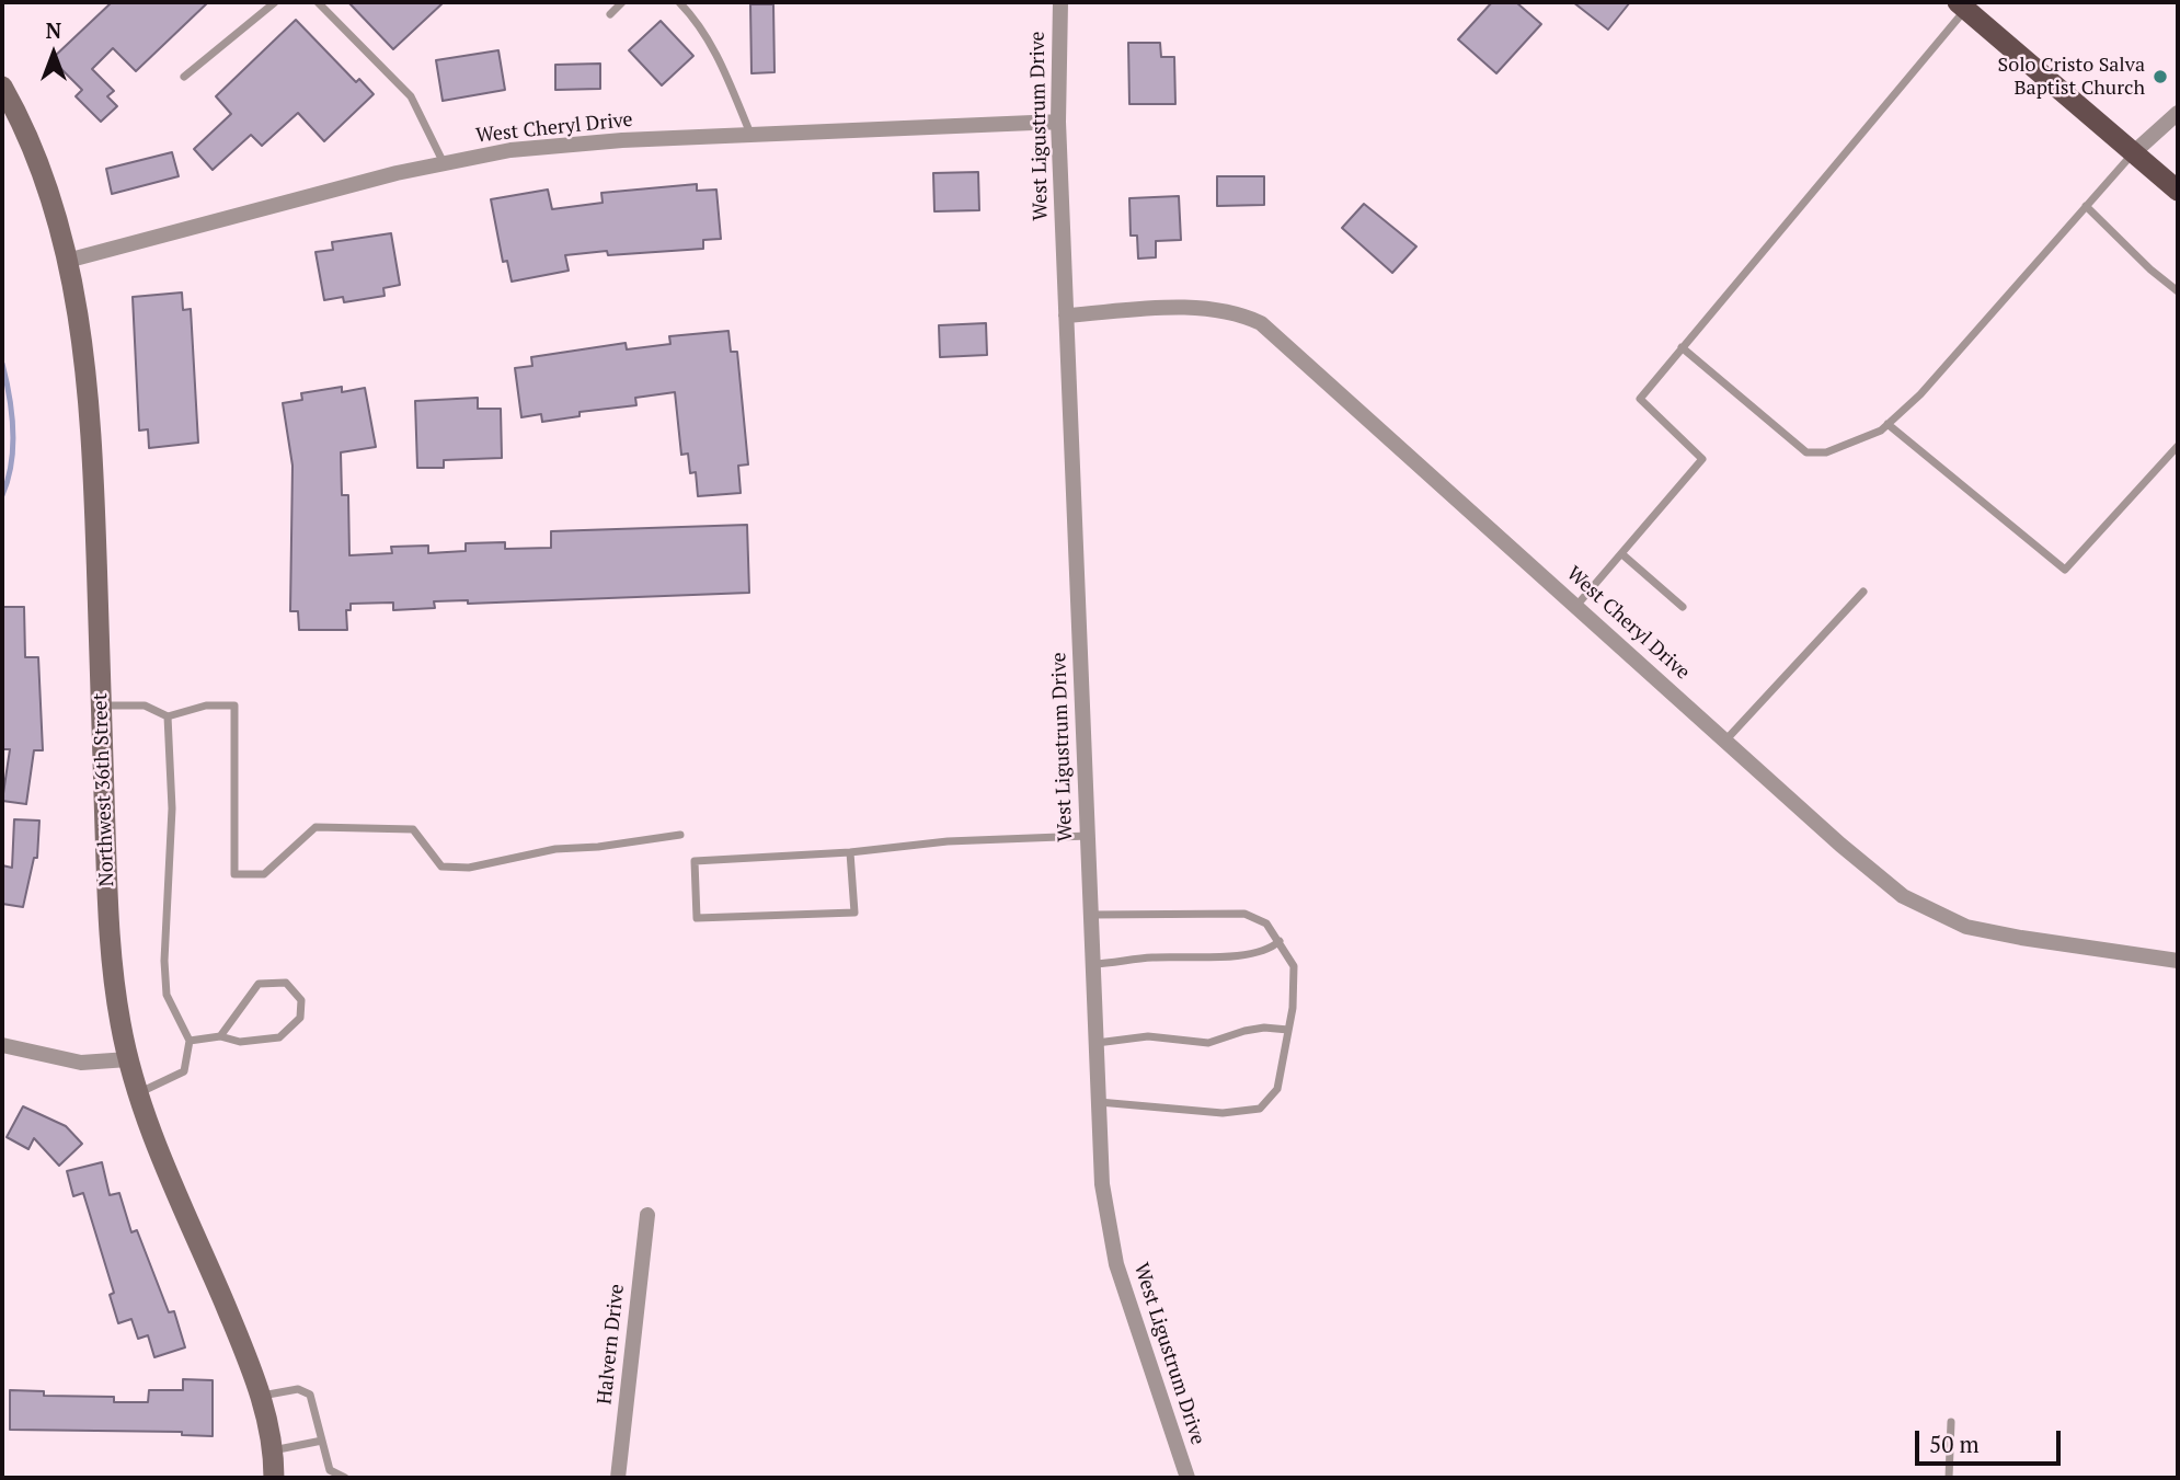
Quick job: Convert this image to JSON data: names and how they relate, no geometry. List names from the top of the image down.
{
  "streets": {
    "main road": ["Northwest 36th Street"],
    "street": ["West Ligustrum Drive", "West Cheryl Drive", "Halvern Drive"]
  },
  "crossings": [
    ["West Ligustrum Drive", "West Cheryl Drive"],
    ["West Cheryl Drive", "Northwest 36th Street"]
  ],
  "places": ["Solo Cristo Salva Baptist Church"],
  "scale_bar": "50 m",
  "north": "top"
}
